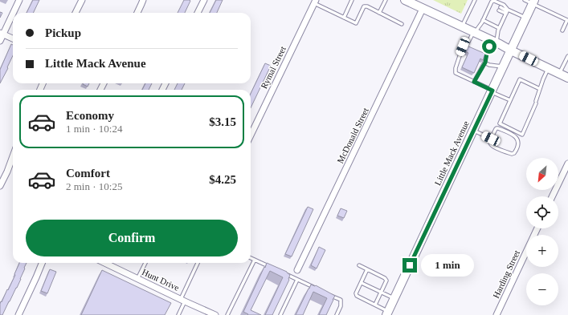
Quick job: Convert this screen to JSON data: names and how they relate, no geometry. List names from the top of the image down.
{
  "streets": {
    "main road": ["Little Mack Avenue"],
    "street": [
      "Rymal Street",
      "McDonald Street",
      "Harding Street",
      "Hunt Drive"
    ]
  },
  "north": "bottom left",
  "page": {
    "banner": ["Pickup", "Little Mack Avenue"],
    "list": [
      {
        "name": "Economy",
        "note": "1 min · 10:24",
        "value": "$3.15"
      },
      {
        "name": "Comfort",
        "note": "2 min · 10:25",
        "value": "$4.25"
      }
    ],
    "map_buttons": ["+", "−"],
    "buttons": "Confirm",
    "bubble": "1 min"
  }
}
